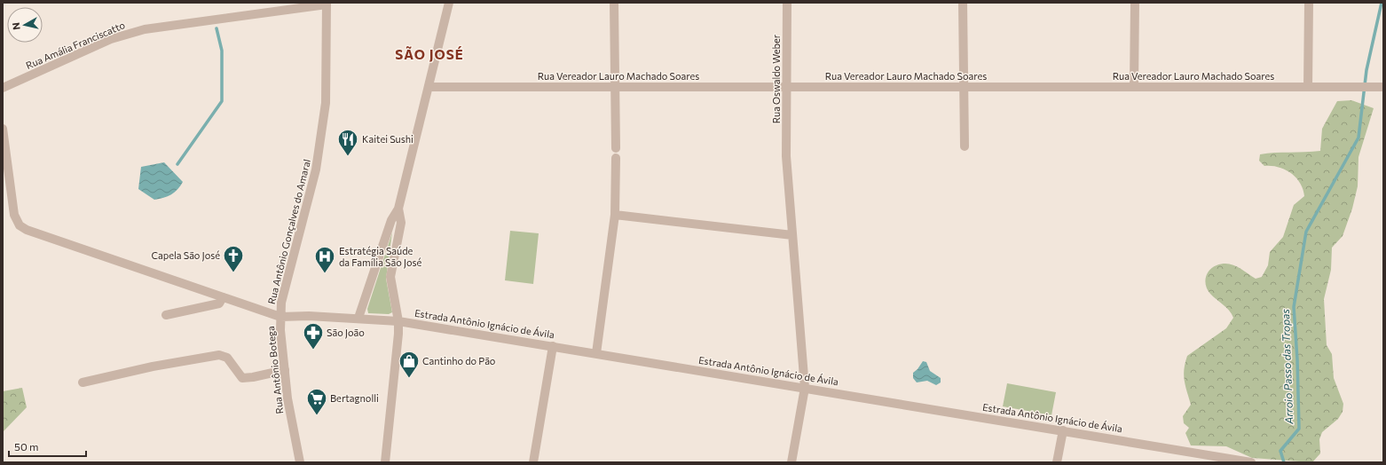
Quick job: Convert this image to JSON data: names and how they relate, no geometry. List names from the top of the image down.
{
  "streets": {
    "street": [
      "Rua Amália Franciscatto",
      "Rua Vereador Lauro Machado Soares",
      "Rua Oswaldo Weber",
      "Rua Antônio Gonçalves do Amaral",
      "Estrada Antônio Ignácio de Ávila",
      "Rua Antônio Botega"
    ]
  },
  "crossings": [
    ["Rua Amália Franciscatto", "Rua Antônio Gonçalves do Amaral"],
    ["Rua Vereador Lauro Machado Soares", "Rua Oswaldo Weber"],
    ["Rua Oswaldo Weber", "Estrada Antônio Ignácio de Ávila"],
    ["Rua Antônio Gonçalves do Amaral", "Estrada Antônio Ignácio de Ávila"],
    ["Rua Antônio Gonçalves do Amaral", "Rua Antônio Botega"],
    ["Estrada Antônio Ignácio de Ávila", "Rua Antônio Botega"]
  ],
  "districts": ["SÃO JOSÉ"],
  "water": ["Arroio Passo das Tropas"],
  "places": {
    "restaurant": ["Kaitei Sushi"],
    "church": ["Capela São José"],
    "hospital": ["Estratégia Saúde da Família São José"],
    "pharmacy": ["São João"],
    "shop": ["Cantinho do Pão"],
    "supermarket": ["Bertagnolli"]
  },
  "scale_bar": "50 m",
  "north": "left"
}
